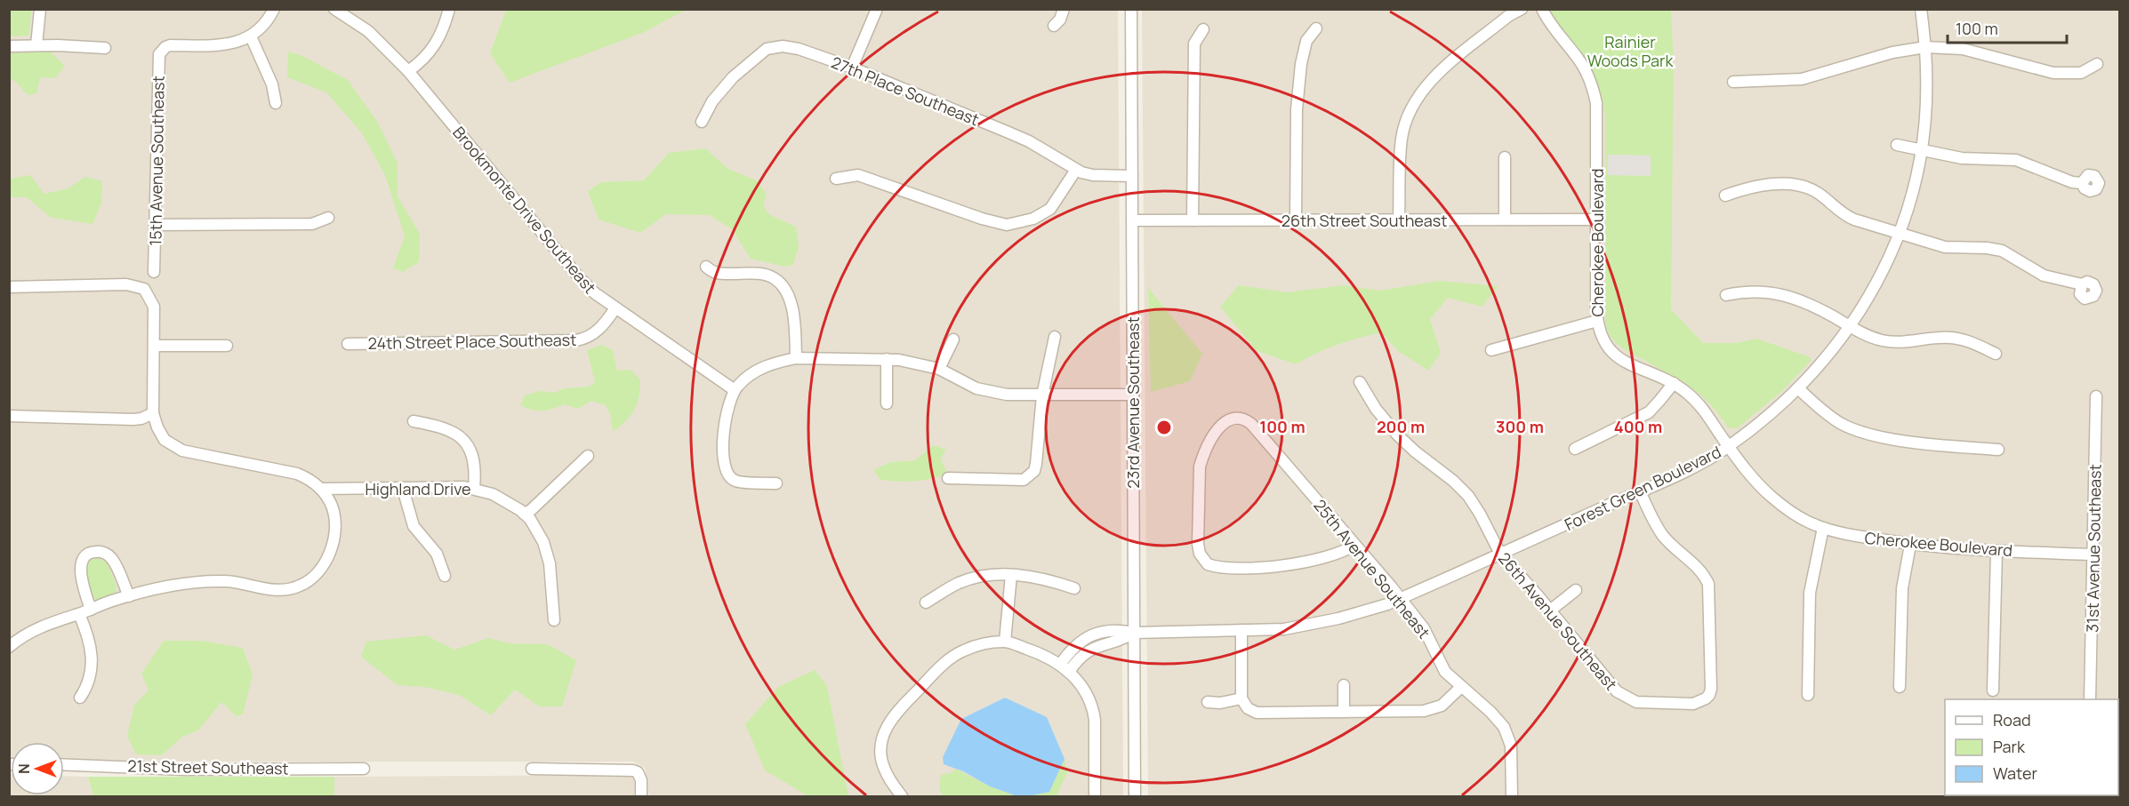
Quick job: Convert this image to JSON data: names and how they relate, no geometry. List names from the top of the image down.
{
  "streets": {
    "street": [
      "27th Place Southeast",
      "15th Avenue Southeast",
      "Brookmonte Drive Southeast",
      "26th Street Southeast",
      "Cherokee Boulevard",
      "24th Street Place Southeast",
      "23rd Avenue Southeast",
      "Forest Green Boulevard",
      "Highland Drive",
      "31st Avenue Southeast",
      "25th Avenue Southeast",
      "26th Avenue Southeast",
      "21st Street Southeast"
    ]
  },
  "crossings": [
    ["27th Place Southeast", "23rd Avenue Southeast"],
    ["Brookmonte Drive Southeast", "24th Street Place Southeast"],
    ["26th Street Southeast", "Cherokee Boulevard"],
    ["26th Street Southeast", "23rd Avenue Southeast"],
    ["Cherokee Boulevard", "Forest Green Boulevard"],
    ["Cherokee Boulevard", "31st Avenue Southeast"],
    ["23rd Avenue Southeast", "Forest Green Boulevard"],
    ["Forest Green Boulevard", "25th Avenue Southeast"],
    ["Forest Green Boulevard", "26th Avenue Southeast"]
  ],
  "parks": ["Rainier Woods Park"],
  "legend": ["Road", "Park", "Water"],
  "scale_bar": "100 m",
  "north": "left",
  "rings": [
    "100 m",
    "200 m",
    "300 m",
    "400 m"
  ]
}
